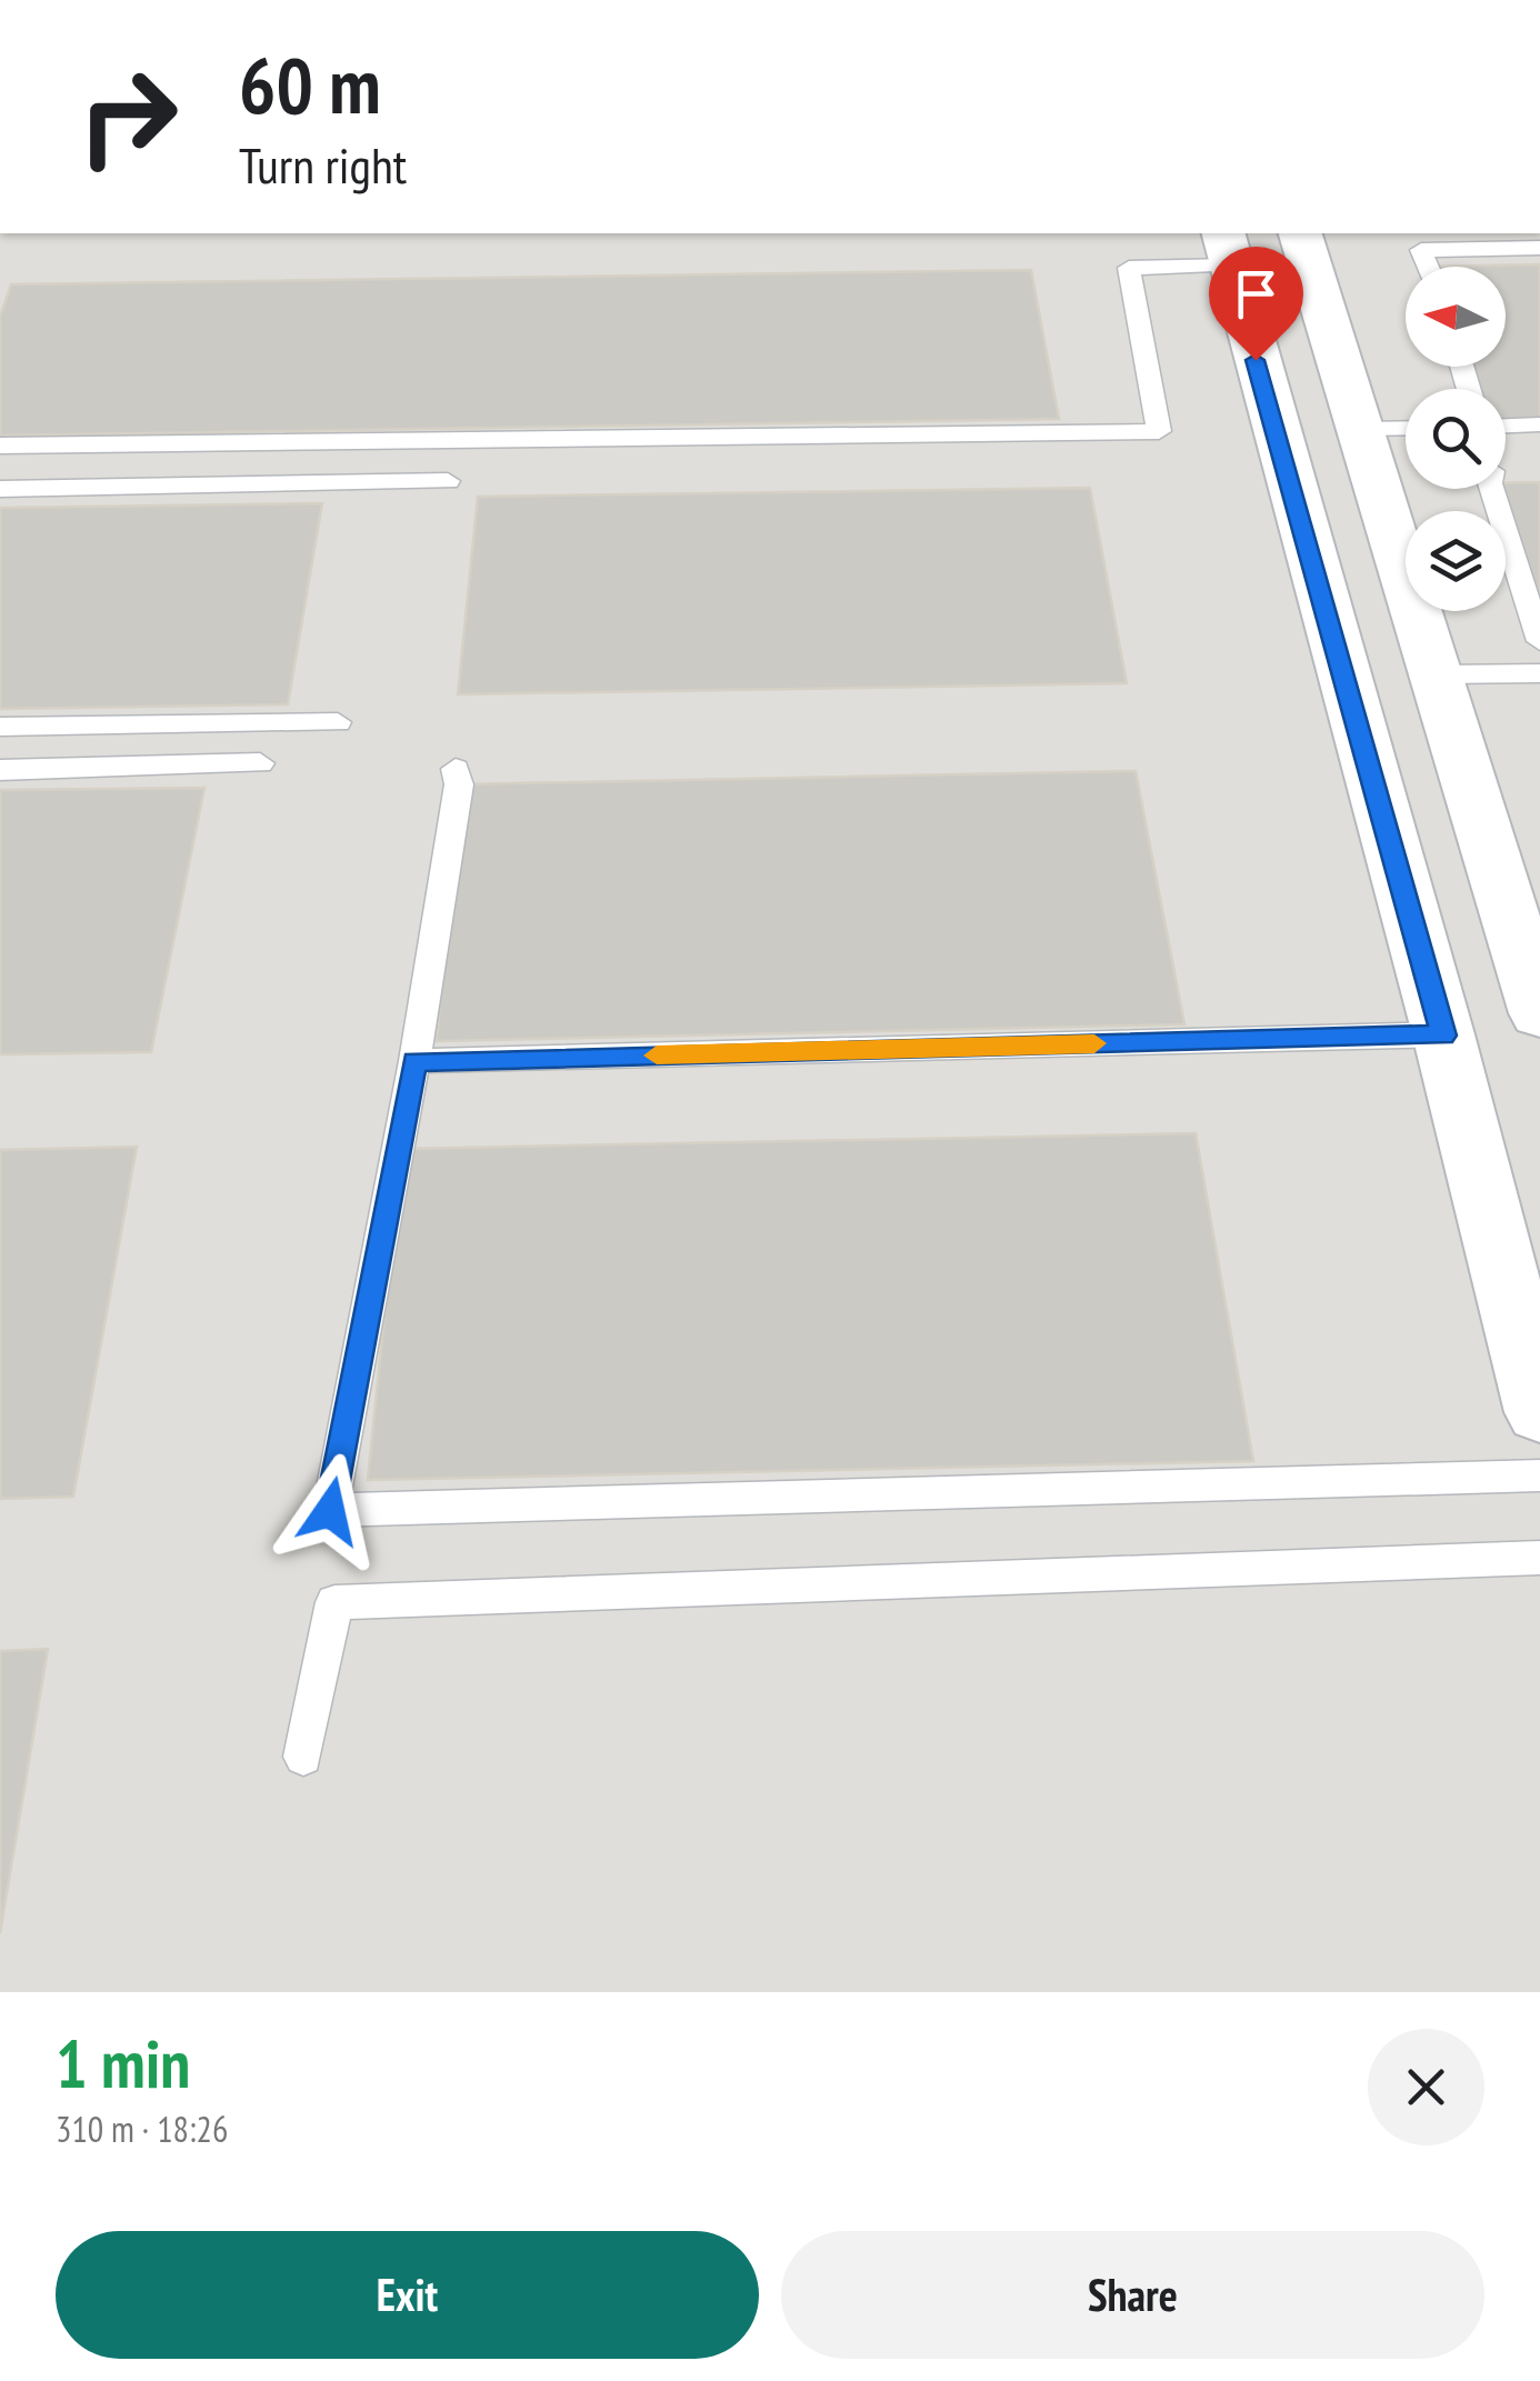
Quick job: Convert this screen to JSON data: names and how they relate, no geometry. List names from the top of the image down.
{
  "north": "left",
  "page": {
    "turn": ["60 m", "Turn right"],
    "heading": ["1 min", "310 m · 18:26"],
    "buttons": ["Exit", "Share"]
  }
}
